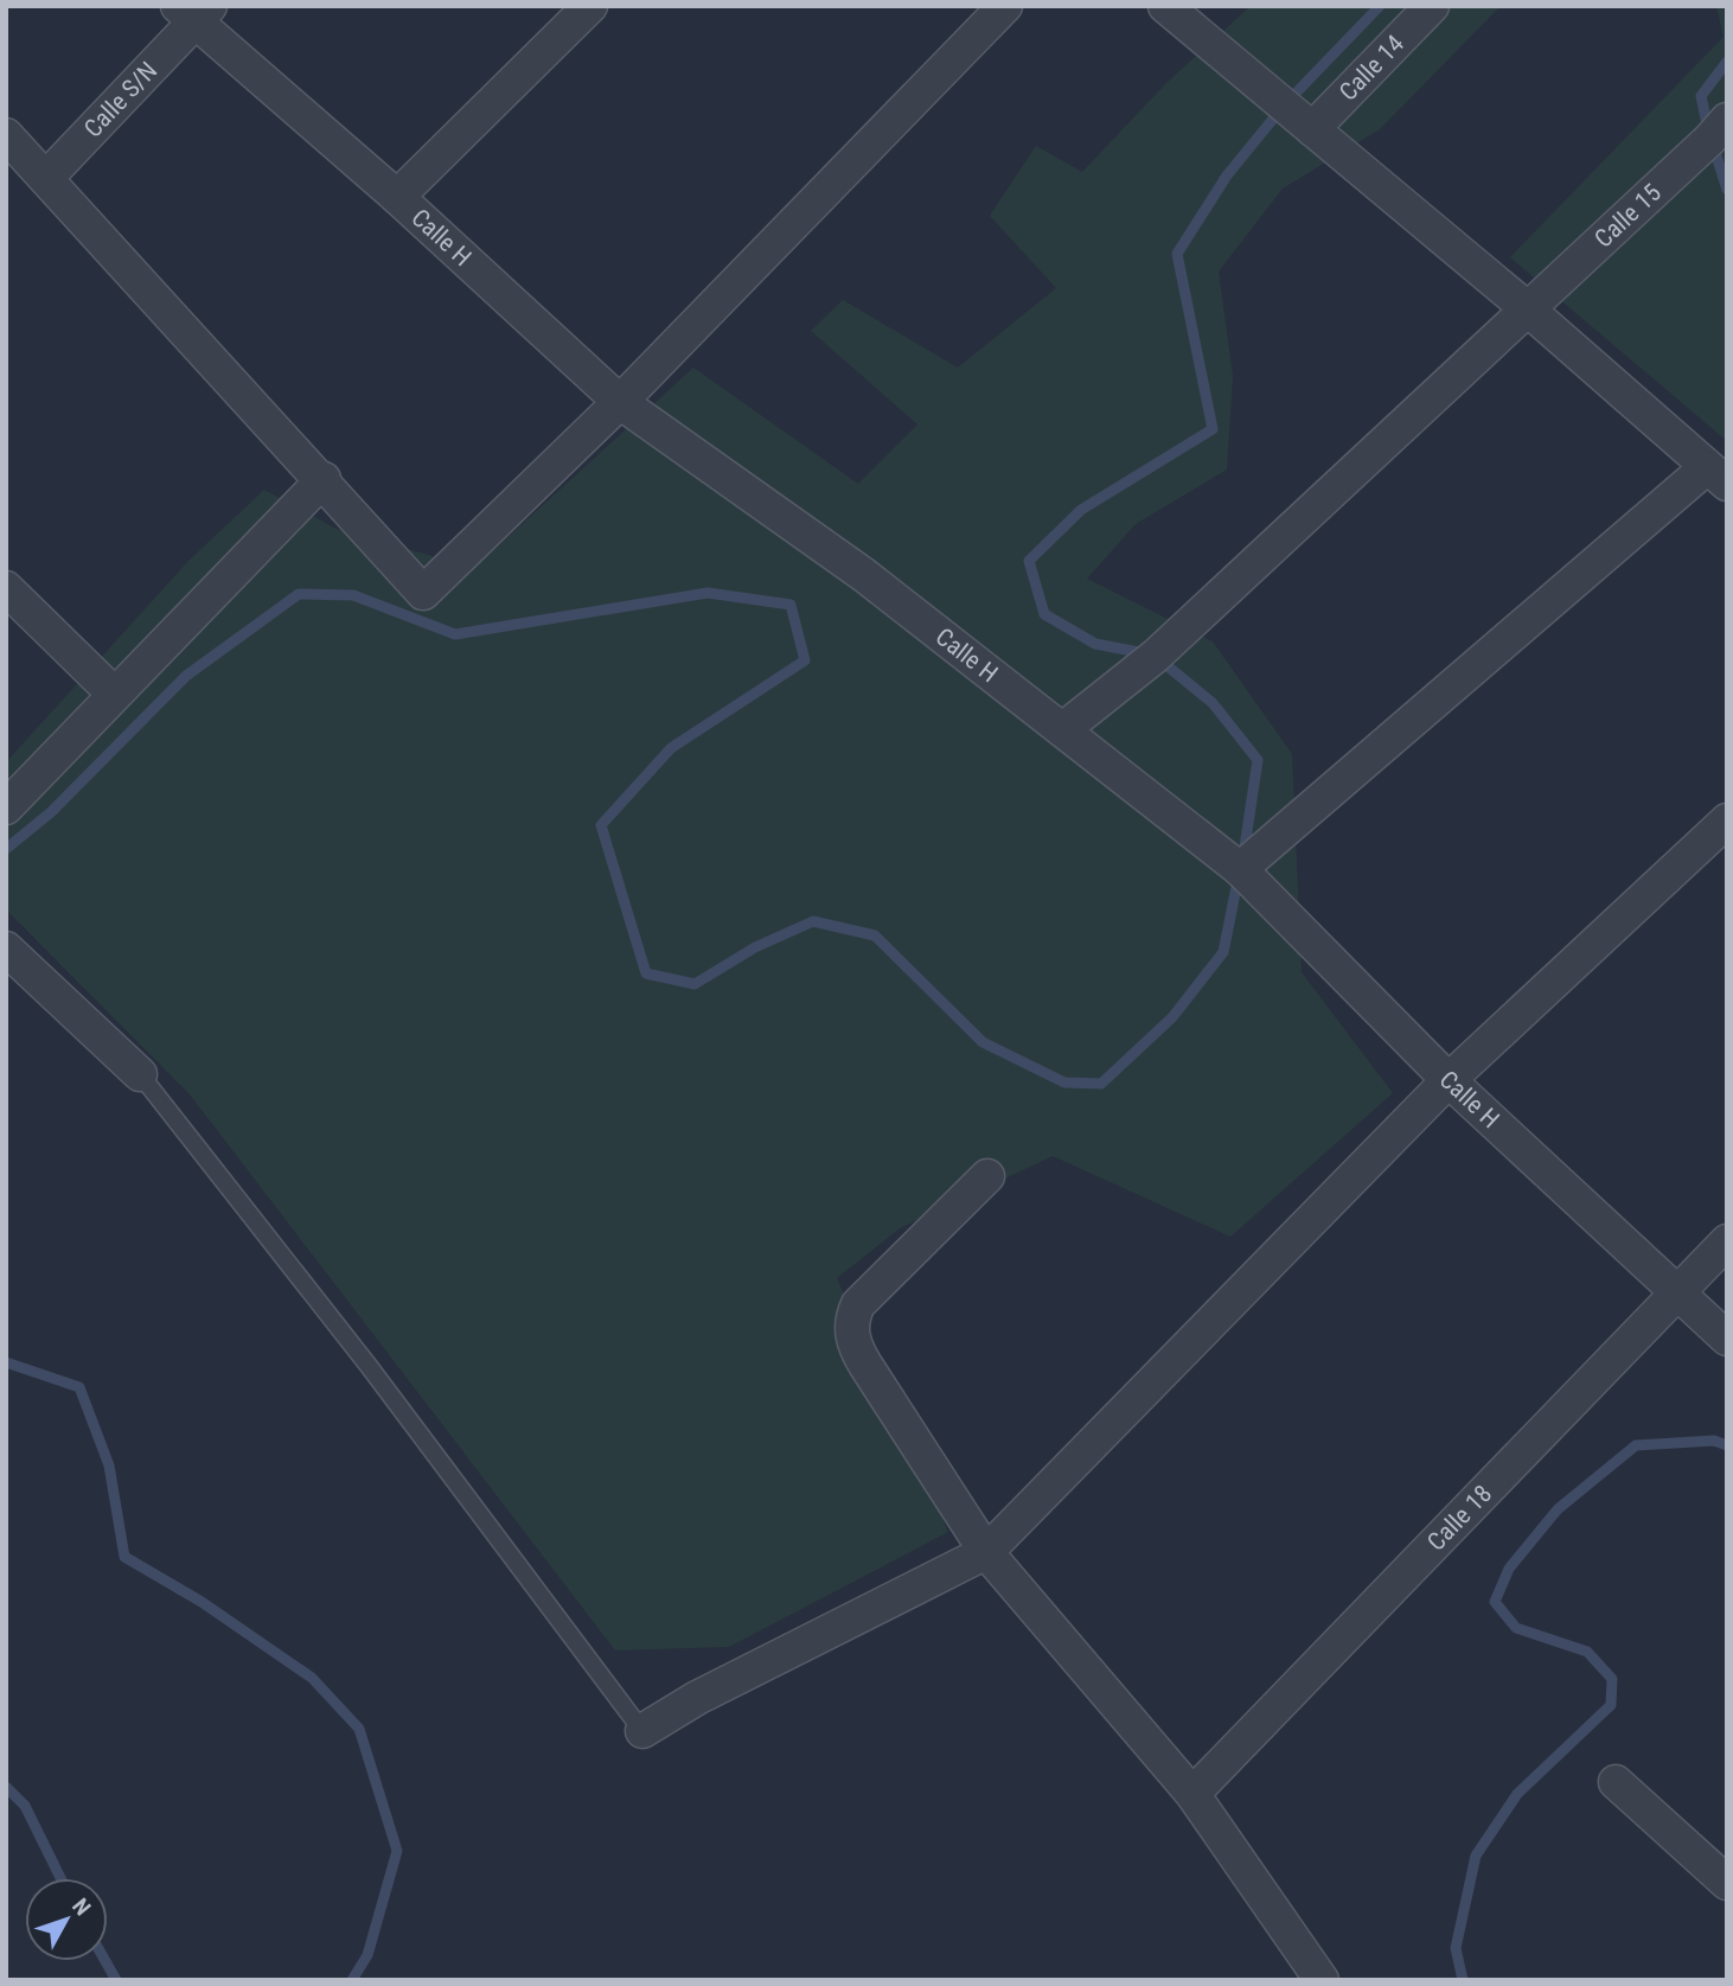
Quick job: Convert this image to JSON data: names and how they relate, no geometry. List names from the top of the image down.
{
  "streets": {
    "street": [
      "Calle 14",
      "Calle S/N",
      "Calle 15",
      "Calle H",
      "Calle 18"
    ]
  },
  "crossings": [
    ["Calle S/N", "Calle H"],
    ["Calle 15", "Calle H"],
    ["Calle H", "Calle 18"]
  ],
  "north": "top right"
}
